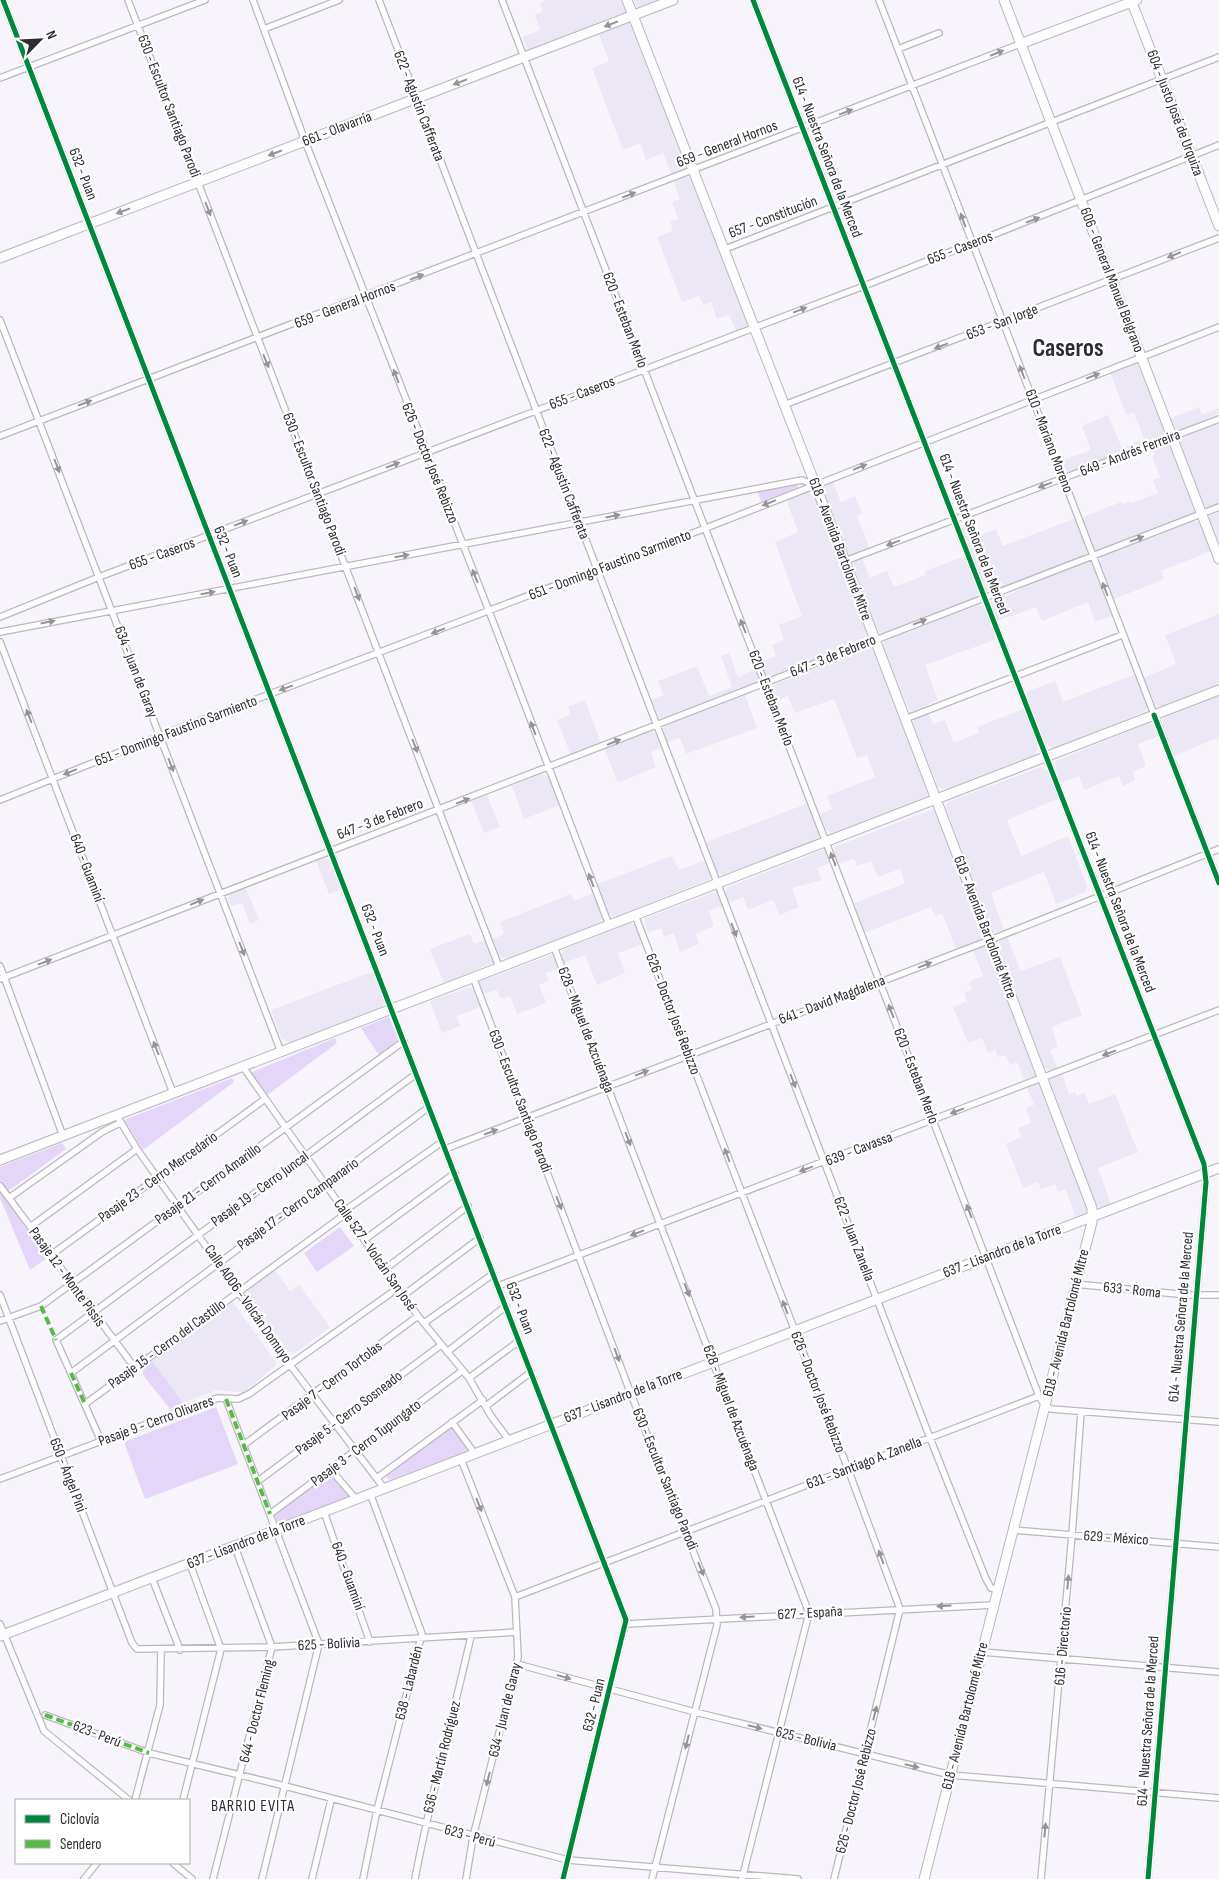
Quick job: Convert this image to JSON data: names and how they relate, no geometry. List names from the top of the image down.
{
  "streets": {
    "main road": [
      "604 - Justo José de Urquiza",
      "661 - Olavarría",
      "659 - General Hornos",
      "606 - General Manuel Belgrano",
      "618 - Avenida Bartolomé Mitre",
      "637 - Lisandro de la Torre"
    ],
    "street": [
      "630 - Escultor Santiago Parodi",
      "622 - Agustín Cafferata",
      "614 - Nuestra Señora de la Merced",
      "632 - Puan",
      "657 - Constitución",
      "655 - Caseros",
      "620 - Esteban Merlo",
      "653 - San Jorge",
      "610 - Mariano Moreno",
      "649 - Andrés Ferreira",
      "626 - Doctor José Rebizzo",
      "651 - Domingo Faustino Sarmiento",
      "647 - 3 de Febrero",
      "634 - Juan de Garay",
      "640 - Guaminí",
      "641 - David Magdalena",
      "628 - Miguel de Azcuénaga",
      "639 - Cavassa",
      "Pasaje 23 - Cerro Mercedario",
      "Pasaje 21 - Cerro Amarillo",
      "Pasaje 19 - Cerro Juncal",
      "Pasaje 17 - Cerro Campanario",
      "622 - Juan Zanella",
      "Calle 527 - Volcán San José",
      "Pasaje 12 - Monte Pissis",
      "633 - Roma",
      "Calle A006 - Volcán Domuyo",
      "Pasaje 15 - Cerro del Castillo",
      "Pasaje 7 - Cerro Tortolas",
      "Pasaje 5 - Cerro Sosneado",
      "Pasaje 9 - Cerro Olivares",
      "Pasaje 3 - Cerro Tupungato",
      "631 - Santiago A. Zanella",
      "650 - Ángel Pini",
      "629 - México",
      "627 - España",
      "625 - Bolivia",
      "616 - Directorio",
      "638 - Labardén",
      "644 - Doctor Fleming",
      "623- Perú",
      "636 - Martín Rodríguez",
      "623 - Perú"
    ]
  },
  "crossings": [
    ["630 - Escultor Santiago Parodi", "661 - Olavarría"],
    ["630 - Escultor Santiago Parodi", "659 - General Hornos"],
    ["630 - Escultor Santiago Parodi", "655 - Caseros"],
    ["630 - Escultor Santiago Parodi", "651 - Domingo Faustino Sarmiento"],
    ["630 - Escultor Santiago Parodi", "647 - 3 de Febrero"],
    ["630 - Escultor Santiago Parodi", "641 - David Magdalena"],
    ["630 - Escultor Santiago Parodi", "639 - Cavassa"],
    ["630 - Escultor Santiago Parodi", "637 - Lisandro de la Torre"],
    ["630 - Escultor Santiago Parodi", "631 - Santiago A. Zanella"],
    ["630 - Escultor Santiago Parodi", "627 - España"],
    ["622 - Agustín Cafferata", "661 - Olavarría"],
    ["622 - Agustín Cafferata", "659 - General Hornos"],
    ["622 - Agustín Cafferata", "655 - Caseros"],
    ["622 - Agustín Cafferata", "651 - Domingo Faustino Sarmiento"],
    ["622 - Agustín Cafferata", "647 - 3 de Febrero"],
    ["622 - Agustín Cafferata", "622 - Juan Zanella"],
    ["604 - Justo José de Urquiza", "659 - General Hornos"],
    ["604 - Justo José de Urquiza", "657 - Constitución"],
    ["604 - Justo José de Urquiza", "655 - Caseros"],
    ["661 - Olavarría", "632 - Puan"],
    ["661 - Olavarría", "620 - Esteban Merlo"],
    ["661 - Olavarría", "626 - Doctor José Rebizzo"],
    ["661 - Olavarría", "618 - Avenida Bartolomé Mitre"],
    ["659 - General Hornos", "614 - Nuestra Señora de la Merced"],
    ["659 - General Hornos", "632 - Puan"],
    ["659 - General Hornos", "606 - General Manuel Belgrano"],
    ["659 - General Hornos", "620 - Esteban Merlo"],
    ["659 - General Hornos", "610 - Mariano Moreno"],
    ["659 - General Hornos", "626 - Doctor José Rebizzo"],
    ["659 - General Hornos", "618 - Avenida Bartolomé Mitre"],
    ["659 - General Hornos", "634 - Juan de Garay"],
    ["614 - Nuestra Señora de la Merced", "657 - Constitución"],
    ["614 - Nuestra Señora de la Merced", "655 - Caseros"],
    ["614 - Nuestra Señora de la Merced", "653 - San Jorge"],
    ["614 - Nuestra Señora de la Merced", "649 - Andrés Ferreira"],
    ["614 - Nuestra Señora de la Merced", "651 - Domingo Faustino Sarmiento"],
    ["614 - Nuestra Señora de la Merced", "647 - 3 de Febrero"],
    ["614 - Nuestra Señora de la Merced", "641 - David Magdalena"],
    ["614 - Nuestra Señora de la Merced", "639 - Cavassa"],
    ["614 - Nuestra Señora de la Merced", "637 - Lisandro de la Torre"],
    ["614 - Nuestra Señora de la Merced", "633 - Roma"],
    ["614 - Nuestra Señora de la Merced", "629 - México"],
    ["614 - Nuestra Señora de la Merced", "625 - Bolivia"],
    ["632 - Puan", "655 - Caseros"],
    ["632 - Puan", "651 - Domingo Faustino Sarmiento"],
    ["632 - Puan", "647 - 3 de Febrero"],
    ["632 - Puan", "641 - David Magdalena"],
    ["632 - Puan", "639 - Cavassa"],
    ["632 - Puan", "Pasaje 21 - Cerro Amarillo"],
    ["632 - Puan", "Pasaje 19 - Cerro Juncal"],
    ["632 - Puan", "Pasaje 17 - Cerro Campanario"],
    ["632 - Puan", "637 - Lisandro de la Torre"],
    ["632 - Puan", "Pasaje 15 - Cerro del Castillo"],
    ["632 - Puan", "631 - Santiago A. Zanella"],
    ["632 - Puan", "627 - España"],
    ["632 - Puan", "625 - Bolivia"],
    ["632 - Puan", "623 - Perú"],
    ["657 - Constitución", "606 - General Manuel Belgrano"],
    ["657 - Constitución", "610 - Mariano Moreno"],
    ["657 - Constitución", "618 - Avenida Bartolomé Mitre"],
    ["655 - Caseros", "606 - General Manuel Belgrano"],
    ["655 - Caseros", "620 - Esteban Merlo"],
    ["655 - Caseros", "610 - Mariano Moreno"],
    ["655 - Caseros", "626 - Doctor José Rebizzo"],
    ["655 - Caseros", "618 - Avenida Bartolomé Mitre"],
    ["655 - Caseros", "634 - Juan de Garay"],
    ["606 - General Manuel Belgrano", "653 - San Jorge"],
    ["606 - General Manuel Belgrano", "649 - Andrés Ferreira"],
    ["606 - General Manuel Belgrano", "651 - Domingo Faustino Sarmiento"],
    ["606 - General Manuel Belgrano", "647 - 3 de Febrero"],
    ["620 - Esteban Merlo", "651 - Domingo Faustino Sarmiento"],
    ["620 - Esteban Merlo", "647 - 3 de Febrero"],
    ["620 - Esteban Merlo", "641 - David Magdalena"],
    ["620 - Esteban Merlo", "639 - Cavassa"],
    ["620 - Esteban Merlo", "637 - Lisandro de la Torre"],
    ["620 - Esteban Merlo", "631 - Santiago A. Zanella"],
    ["653 - San Jorge", "610 - Mariano Moreno"],
    ["653 - San Jorge", "618 - Avenida Bartolomé Mitre"],
    ["610 - Mariano Moreno", "649 - Andrés Ferreira"],
    ["610 - Mariano Moreno", "651 - Domingo Faustino Sarmiento"],
    ["610 - Mariano Moreno", "647 - 3 de Febrero"],
    ["610 - Mariano Moreno", "641 - David Magdalena"],
    ["649 - Andrés Ferreira", "618 - Avenida Bartolomé Mitre"],
    ["626 - Doctor José Rebizzo", "651 - Domingo Faustino Sarmiento"],
    ["626 - Doctor José Rebizzo", "647 - 3 de Febrero"],
    ["626 - Doctor José Rebizzo", "641 - David Magdalena"],
    ["626 - Doctor José Rebizzo", "639 - Cavassa"],
    ["626 - Doctor José Rebizzo", "637 - Lisandro de la Torre"],
    ["626 - Doctor José Rebizzo", "631 - Santiago A. Zanella"],
    ["626 - Doctor José Rebizzo", "627 - España"],
    ["626 - Doctor José Rebizzo", "625 - Bolivia"],
    ["618 - Avenida Bartolomé Mitre", "651 - Domingo Faustino Sarmiento"],
    ["618 - Avenida Bartolomé Mitre", "647 - 3 de Febrero"],
    ["618 - Avenida Bartolomé Mitre", "641 - David Magdalena"],
    ["618 - Avenida Bartolomé Mitre", "639 - Cavassa"],
    ["618 - Avenida Bartolomé Mitre", "622 - Juan Zanella"],
    ["618 - Avenida Bartolomé Mitre", "637 - Lisandro de la Torre"],
    ["618 - Avenida Bartolomé Mitre", "633 - Roma"],
    ["618 - Avenida Bartolomé Mitre", "629 - México"],
    ["618 - Avenida Bartolomé Mitre", "627 - España"],
    ["618 - Avenida Bartolomé Mitre", "625 - Bolivia"],
    ["651 - Domingo Faustino Sarmiento", "634 - Juan de Garay"],
    ["651 - Domingo Faustino Sarmiento", "640 - Guaminí"],
    ["647 - 3 de Febrero", "634 - Juan de Garay"],
    ["647 - 3 de Febrero", "640 - Guaminí"],
    ["634 - Juan de Garay", "637 - Lisandro de la Torre"],
    ["634 - Juan de Garay", "631 - Santiago A. Zanella"],
    ["634 - Juan de Garay", "625 - Bolivia"],
    ["634 - Juan de Garay", "623 - Perú"],
    ["640 - Guaminí", "637 - Lisandro de la Torre"],
    ["640 - Guaminí", "625 - Bolivia"],
    ["641 - David Magdalena", "628 - Miguel de Azcuénaga"],
    ["641 - David Magdalena", "622 - Juan Zanella"],
    ["628 - Miguel de Azcuénaga", "639 - Cavassa"],
    ["628 - Miguel de Azcuénaga", "637 - Lisandro de la Torre"],
    ["628 - Miguel de Azcuénaga", "631 - Santiago A. Zanella"],
    ["628 - Miguel de Azcuénaga", "627 - España"],
    ["639 - Cavassa", "622 - Juan Zanella"],
    ["Pasaje 23 - Cerro Mercedario", "Calle 527 - Volcán San José"],
    ["Pasaje 23 - Cerro Mercedario", "Pasaje 12 - Monte Pissis"],
    ["Pasaje 23 - Cerro Mercedario", "Calle A006 - Volcán Domuyo"],
    ["Pasaje 21 - Cerro Amarillo", "Calle 527 - Volcán San José"],
    ["Pasaje 21 - Cerro Amarillo", "Pasaje 12 - Monte Pissis"],
    ["Pasaje 21 - Cerro Amarillo", "Calle A006 - Volcán Domuyo"],
    ["Pasaje 21 - Cerro Amarillo", "650 - Ángel Pini"],
    ["Pasaje 19 - Cerro Juncal", "Pasaje 17 - Cerro Campanario"],
    ["Pasaje 19 - Cerro Juncal", "Calle 527 - Volcán San José"],
    ["Pasaje 19 - Cerro Juncal", "Pasaje 12 - Monte Pissis"],
    ["Pasaje 19 - Cerro Juncal", "Calle A006 - Volcán Domuyo"],
    ["Pasaje 17 - Cerro Campanario", "Calle 527 - Volcán San José"],
    ["Pasaje 17 - Cerro Campanario", "Pasaje 12 - Monte Pissis"],
    ["Pasaje 17 - Cerro Campanario", "Calle A006 - Volcán Domuyo"],
    ["622 - Juan Zanella", "637 - Lisandro de la Torre"],
    ["622 - Juan Zanella", "631 - Santiago A. Zanella"],
    ["637 - Lisandro de la Torre", "Calle 527 - Volcán San José"],
    ["637 - Lisandro de la Torre", "Calle A006 - Volcán Domuyo"],
    ["637 - Lisandro de la Torre", "650 - Ángel Pini"],
    ["637 - Lisandro de la Torre", "638 - Labardén"],
    ["637 - Lisandro de la Torre", "644 - Doctor Fleming"],
    ["Calle 527 - Volcán San José", "Pasaje 15 - Cerro del Castillo"],
    ["Calle 527 - Volcán San José", "Pasaje 7 - Cerro Tortolas"],
    ["Calle 527 - Volcán San José", "Pasaje 5 - Cerro Sosneado"],
    ["Calle 527 - Volcán San José", "Pasaje 9 - Cerro Olivares"],
    ["Calle 527 - Volcán San José", "Pasaje 3 - Cerro Tupungato"],
    ["Pasaje 12 - Monte Pissis", "Pasaje 15 - Cerro del Castillo"],
    ["Calle A006 - Volcán Domuyo", "Pasaje 15 - Cerro del Castillo"],
    ["Calle A006 - Volcán Domuyo", "Pasaje 7 - Cerro Tortolas"],
    ["Calle A006 - Volcán Domuyo", "Pasaje 5 - Cerro Sosneado"],
    ["Calle A006 - Volcán Domuyo", "Pasaje 9 - Cerro Olivares"],
    ["Calle A006 - Volcán Domuyo", "Pasaje 3 - Cerro Tupungato"],
    ["Pasaje 9 - Cerro Olivares", "650 - Ángel Pini"],
    ["650 - Ángel Pini", "625 - Bolivia"],
    ["629 - México", "616 - Directorio"],
    ["625 - Bolivia", "616 - Directorio"],
    ["625 - Bolivia", "638 - Labardén"],
    ["625 - Bolivia", "644 - Doctor Fleming"],
    ["625 - Bolivia", "636 - Martín Rodríguez"],
    ["638 - Labardén", "623 - Perú"],
    ["644 - Doctor Fleming", "623 - Perú"],
    ["623- Perú", "623 - Perú"],
    ["636 - Martín Rodríguez", "623 - Perú"]
  ],
  "one_way": [
    "630 - Escultor Santiago Parodi",
    "661 - Olavarría",
    "659 - General Hornos",
    "655 - Caseros",
    "620 - Esteban Merlo",
    "653 - San Jorge",
    "649 - Andrés Ferreira",
    "626 - Doctor José Rebizzo",
    "647 - 3 de Febrero",
    "634 - Juan de Garay",
    "640 - Guaminí",
    "641 - David Magdalena",
    "628 - Miguel de Azcuénaga",
    "639 - Cavassa",
    "622 - Juan Zanella",
    "627 - España",
    "616 - Directorio"
  ],
  "districts": ["Caseros", "BARRIO EVITA"],
  "legend": ["Ciclovía", "Sendero"],
  "north": "top right"
}
